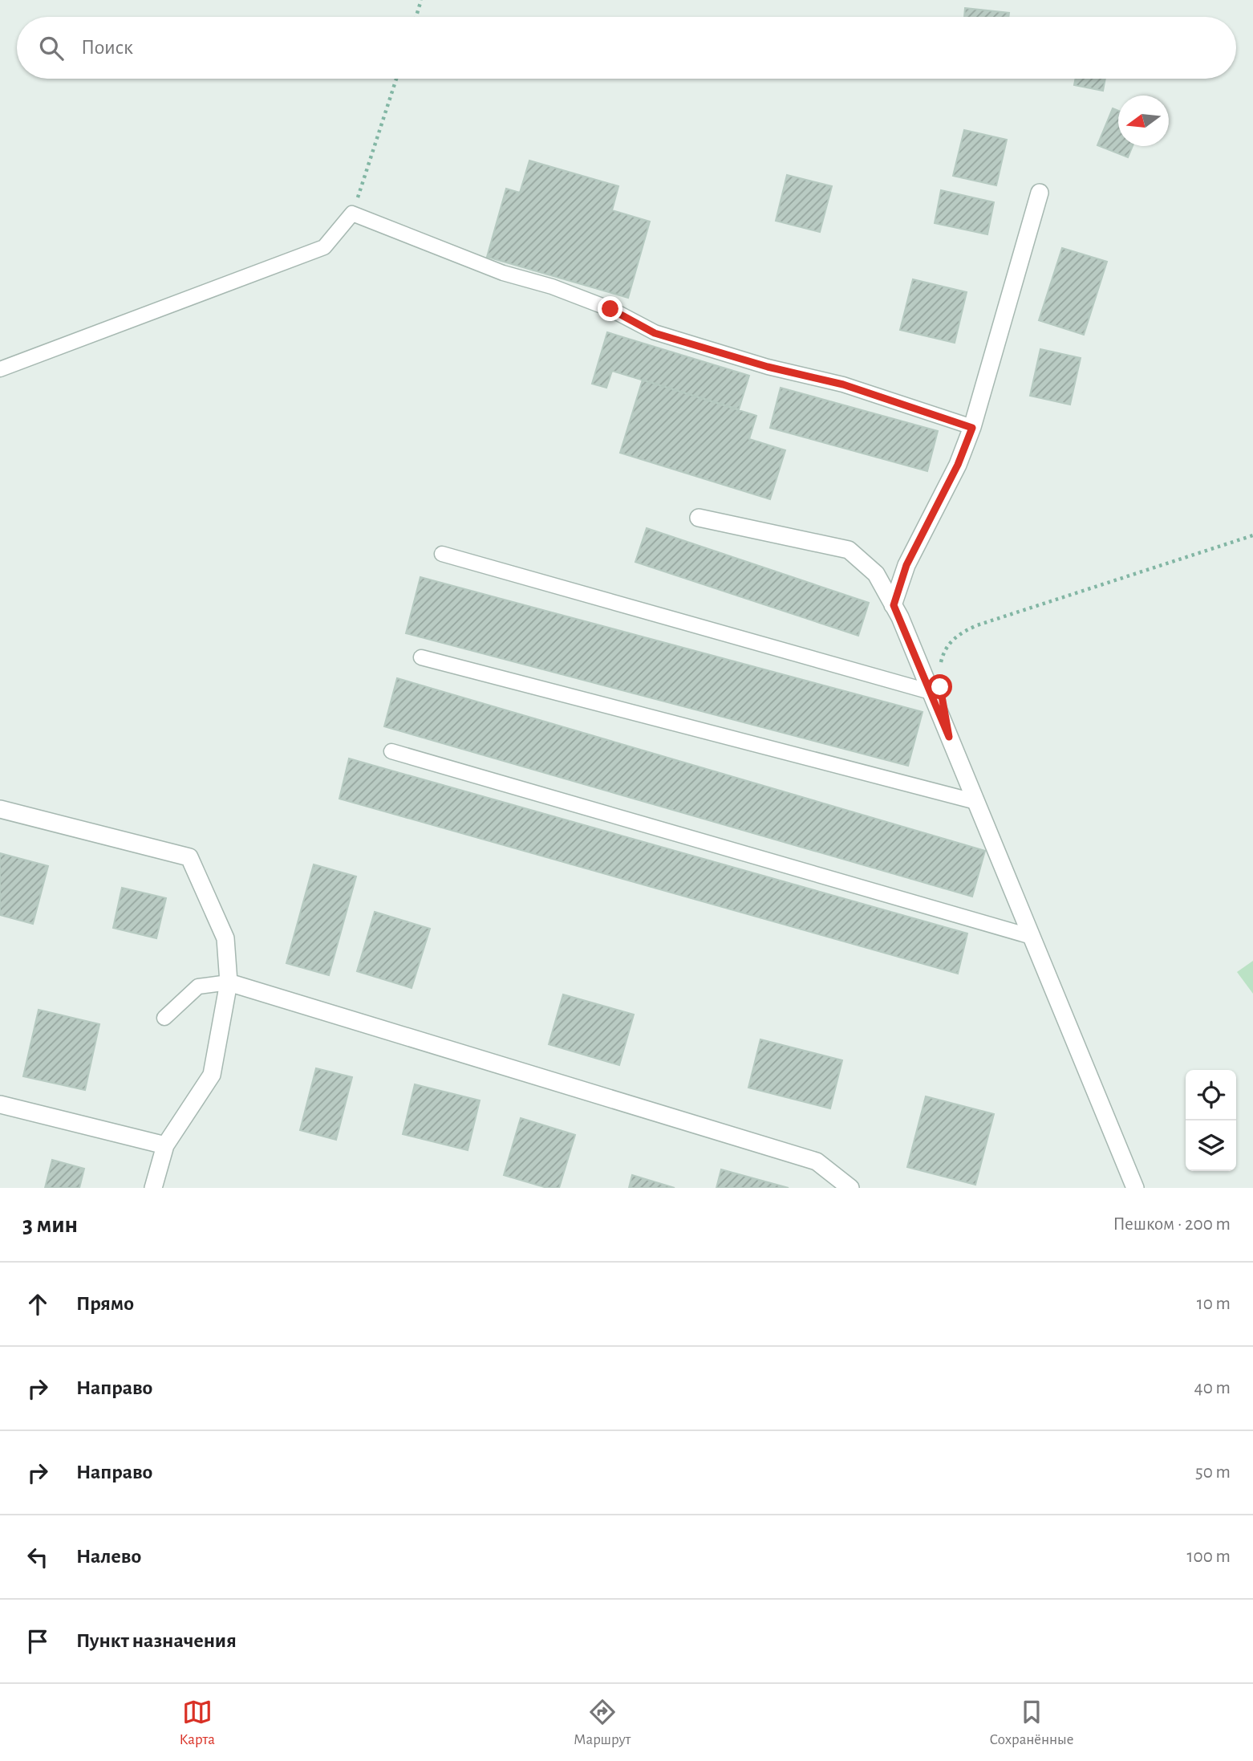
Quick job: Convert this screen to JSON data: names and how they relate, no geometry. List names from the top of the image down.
{
  "north": "left",
  "page": {
    "search": "Поиск",
    "heading": ["3 мин", "Пешком · 200 m"],
    "list": [
      ["Прямо", "10 m"],
      ["Направо", "40 m"],
      ["Направо", "50 m"],
      ["Налево", "100 m"],
      "Пункт назначения"
    ],
    "nav": ["Карта", "Маршрут", "Сохранённые"]
  }
}
